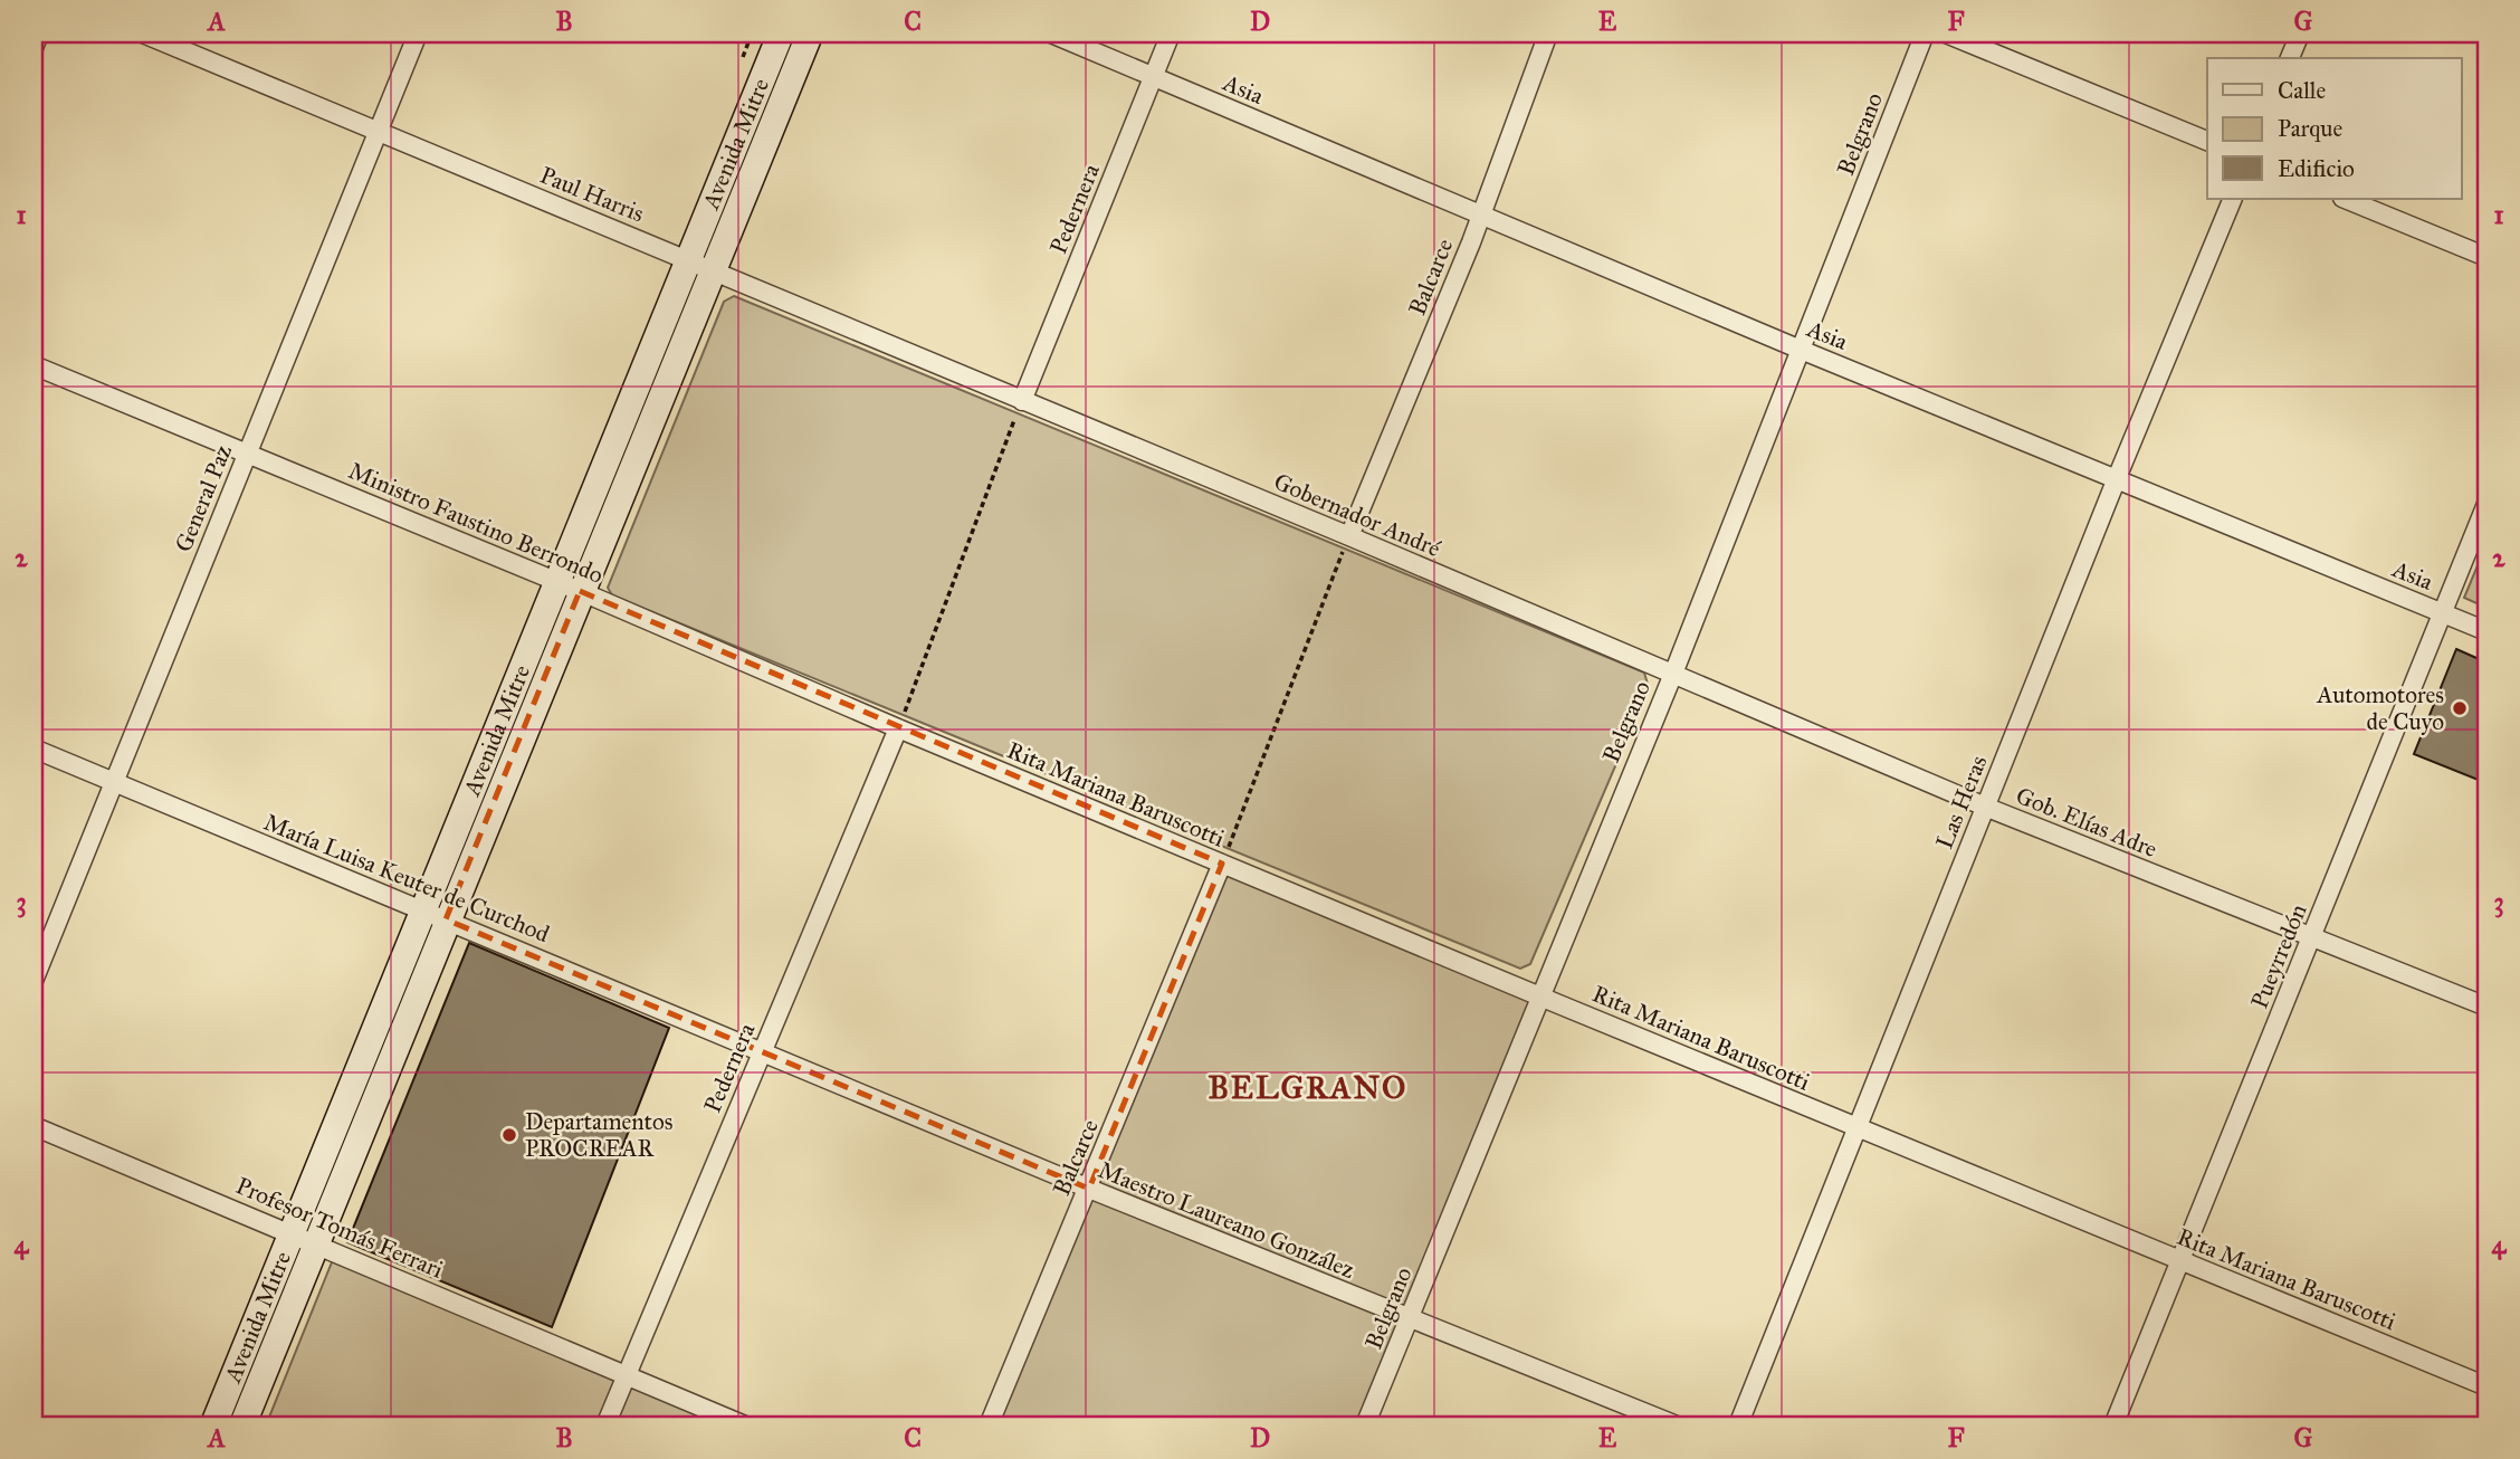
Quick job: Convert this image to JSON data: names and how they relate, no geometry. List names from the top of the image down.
{
  "streets": {
    "main road": ["Avenida Mitre"],
    "street": [
      "Asia",
      "Belgrano",
      "Paul Harris",
      "Pedernera",
      "Balcarce",
      "General Paz",
      "Gobernador André",
      "Ministro Faustino Berrondo",
      "Rita Mariana Baruscotti",
      "Las Heras",
      "Gob. Elías Adre",
      "María Luisa Keuter de Curchod",
      "Pueyrredón",
      "Maestro Laureano González",
      "Profesor Tomás Ferrari"
    ]
  },
  "crossings": [
    ["Asia", "Belgrano"],
    ["Asia", "Pedernera"],
    ["Asia", "Balcarce"],
    ["Asia", "Las Heras"],
    ["Asia", "Pueyrredón"],
    ["Belgrano", "Gobernador André"],
    ["Belgrano", "Rita Mariana Baruscotti"],
    ["Belgrano", "Gob. Elías Adre"],
    ["Belgrano", "Maestro Laureano González"],
    ["Avenida Mitre", "Paul Harris"],
    ["Avenida Mitre", "Ministro Faustino Berrondo"],
    ["Avenida Mitre", "María Luisa Keuter de Curchod"],
    ["Avenida Mitre", "Profesor Tomás Ferrari"],
    ["Paul Harris", "Pedernera"],
    ["Paul Harris", "General Paz"],
    ["Paul Harris", "Gobernador André"],
    ["Pedernera", "Gobernador André"],
    ["Pedernera", "Ministro Faustino Berrondo"],
    ["Pedernera", "Rita Mariana Baruscotti"],
    ["Pedernera", "María Luisa Keuter de Curchod"],
    ["Pedernera", "Maestro Laureano González"],
    ["Pedernera", "Profesor Tomás Ferrari"],
    ["Balcarce", "Gobernador André"],
    ["Balcarce", "Rita Mariana Baruscotti"],
    ["Balcarce", "Maestro Laureano González"],
    ["General Paz", "Ministro Faustino Berrondo"],
    ["General Paz", "María Luisa Keuter de Curchod"],
    ["Gobernador André", "Gob. Elías Adre"],
    ["Ministro Faustino Berrondo", "Rita Mariana Baruscotti"],
    ["Rita Mariana Baruscotti", "Las Heras"],
    ["Rita Mariana Baruscotti", "Pueyrredón"],
    ["Las Heras", "Gob. Elías Adre"],
    ["Gob. Elías Adre", "Pueyrredón"],
    ["María Luisa Keuter de Curchod", "Maestro Laureano González"]
  ],
  "districts": ["BELGRANO"],
  "places": ["Automotores de Cuyo", "Departamentos PROCREAR"],
  "legend": ["Calle", "Parque", "Edificio"],
  "grid": {
    "columns": [
      "A",
      "B",
      "C",
      "D",
      "E",
      "F",
      "G"
    ],
    "rows": [
      "1",
      "2",
      "3",
      "4"
    ]
  }
}
